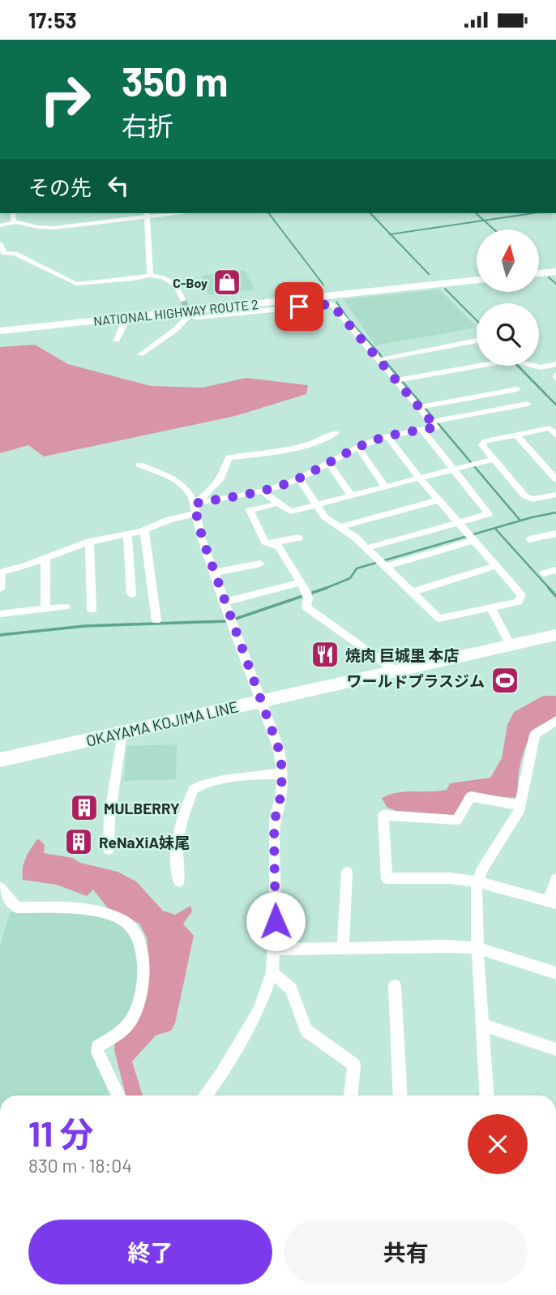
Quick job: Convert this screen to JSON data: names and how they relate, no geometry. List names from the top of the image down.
{
  "streets": {
    "main road": ["NATIONAL HIGHWAY ROUTE 2", "OKAYAMA KOJIMA LINE"]
  },
  "places": {
    "shop": ["C-Boy"],
    "restaurant": ["焼肉 巨城里 本店"],
    "sports": ["ワールドプラスジム"],
    "building": ["MULBERRY", "ReNaXiA妹尾"]
  },
  "north": "top",
  "page": {
    "status": "17:53",
    "turn": ["350 m", "右折"],
    "then": "その先",
    "heading": ["11 分", "830 m · 18:04"],
    "buttons": ["終了", "共有"]
  }
}
